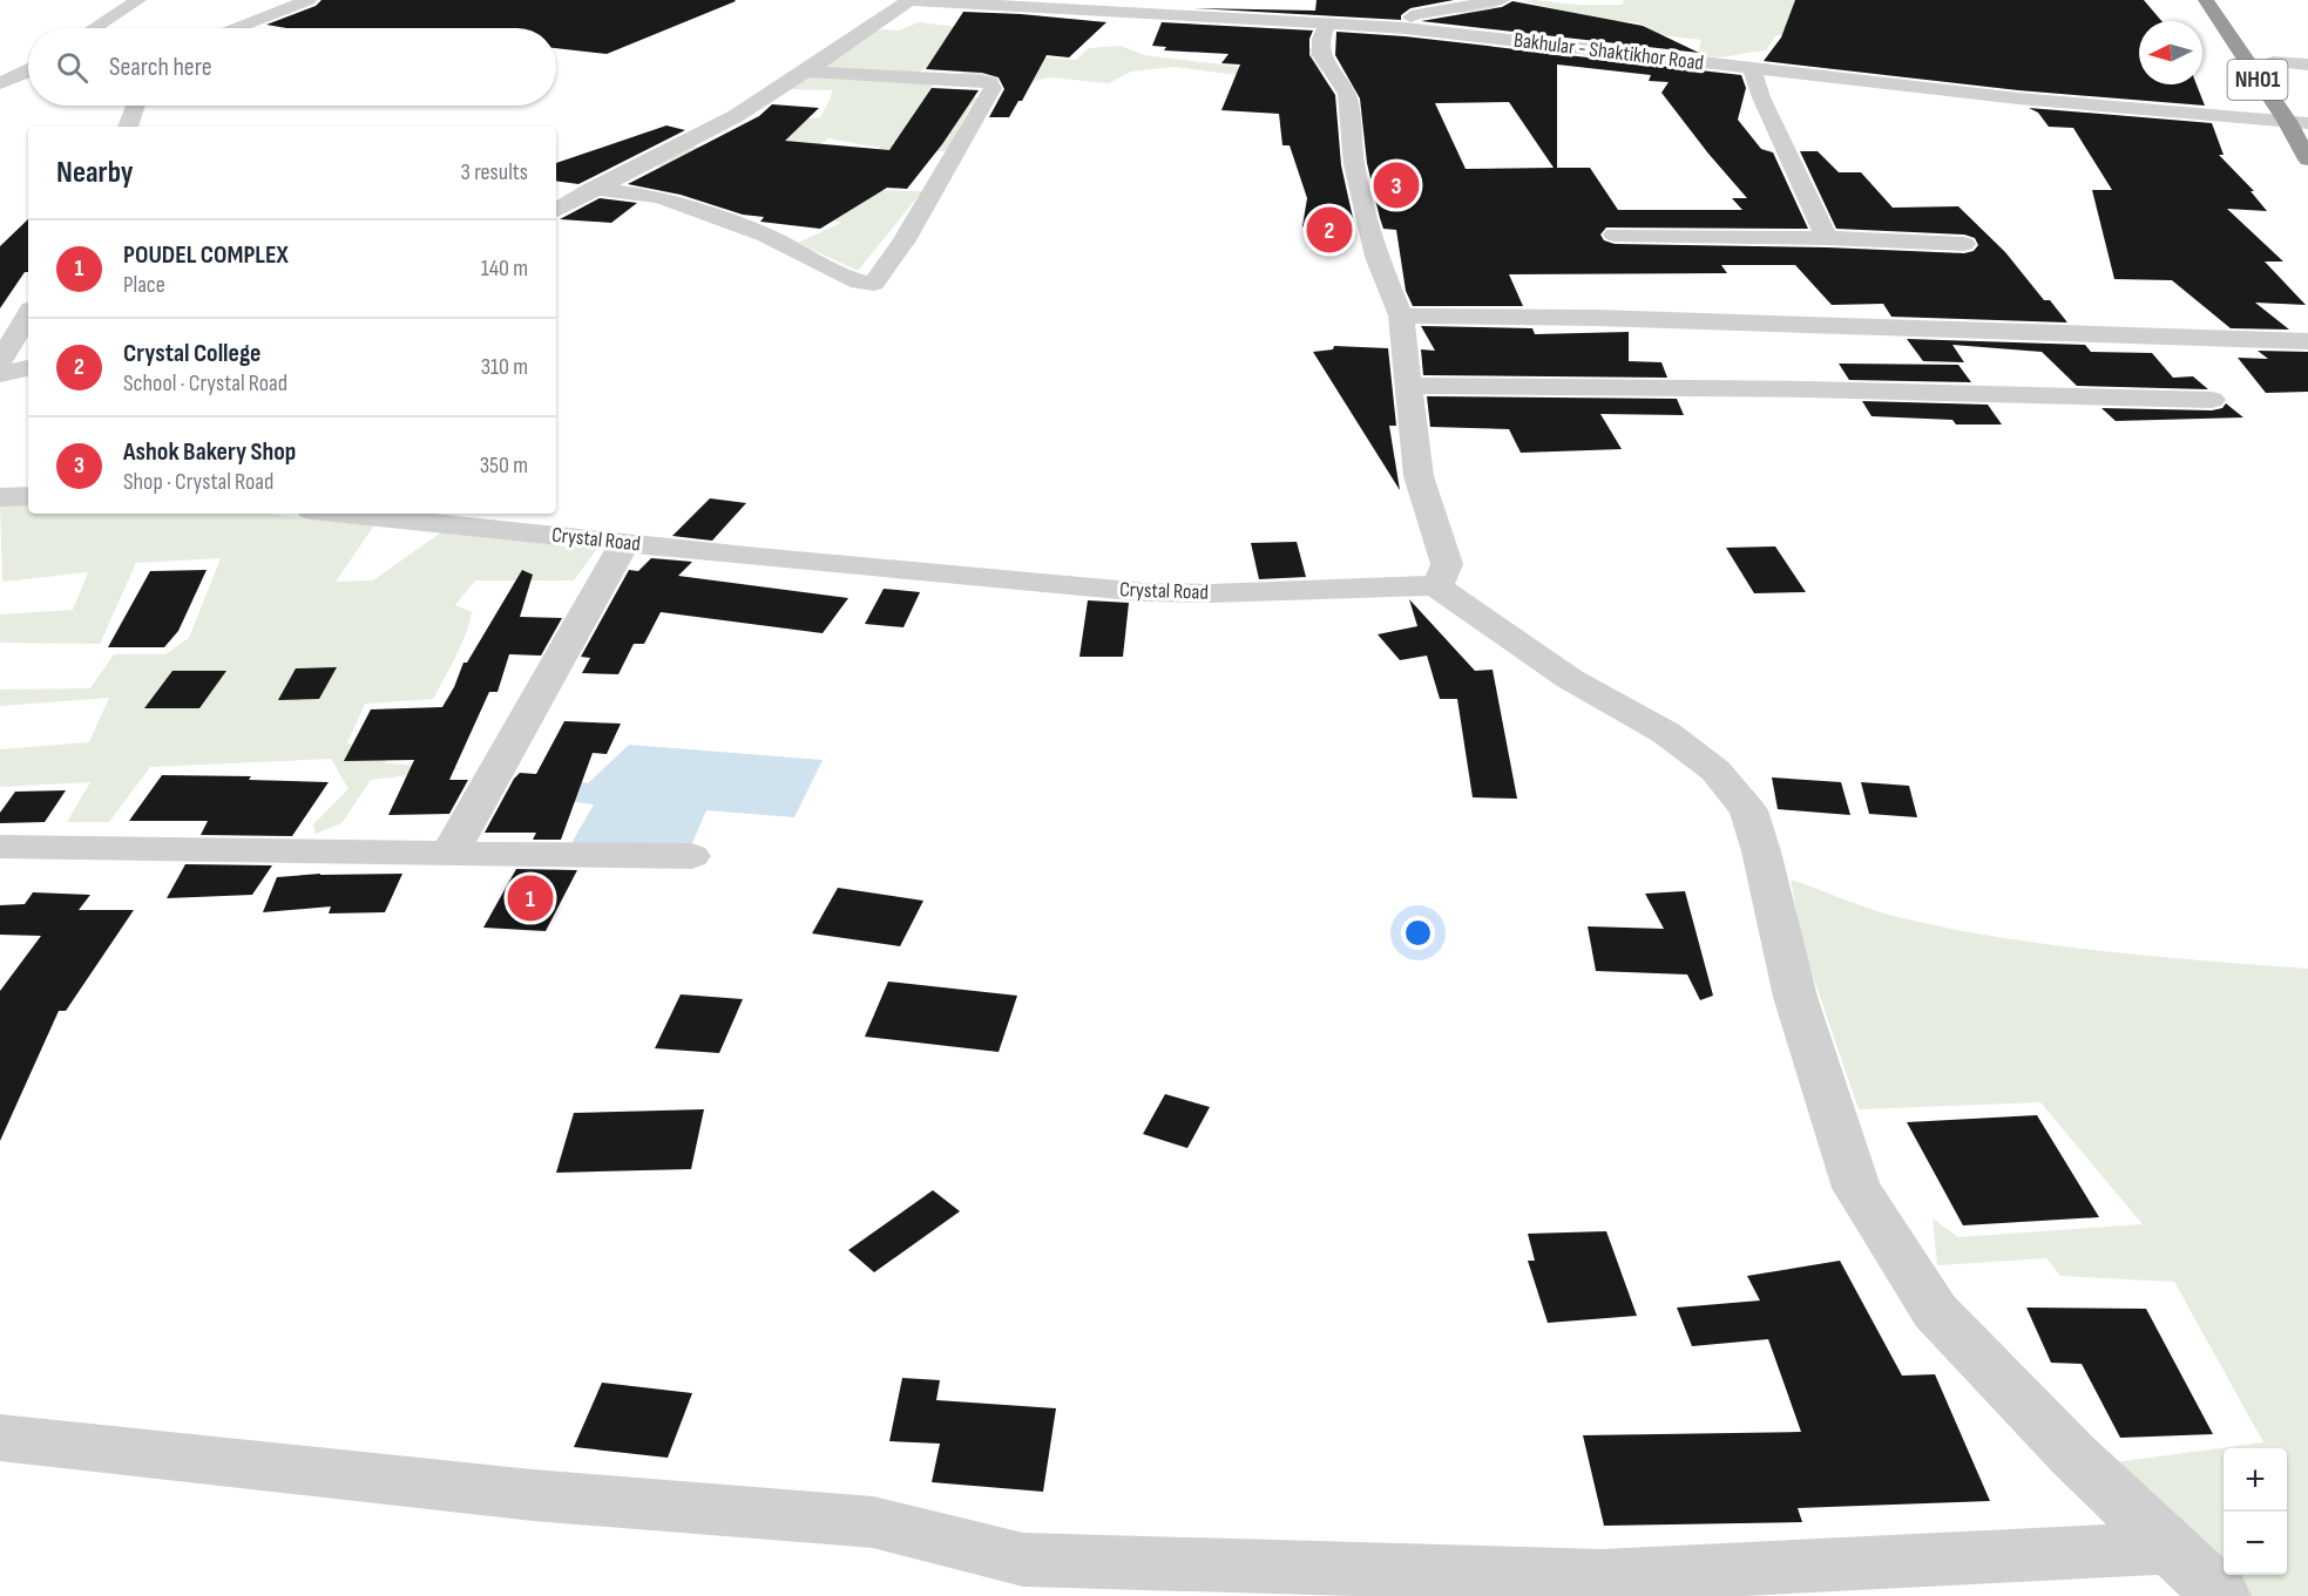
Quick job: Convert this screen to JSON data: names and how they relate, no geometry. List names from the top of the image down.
{
  "streets": {
    "highway": ["NH01"],
    "street": ["Bakhular - Shaktikhor Road", "Crystal Road"]
  },
  "crossings": [
    ["Bakhular - Shaktikhor Road", "NH01"]
  ],
  "north": "left",
  "page": {
    "search": "Search here",
    "heading": ["Nearby", "3 results"],
    "pins": ["3", "2", "1"],
    "list": [
      {
        "mark": "1",
        "name": "POUDEL COMPLEX",
        "note": "Place",
        "value": "140 m"
      },
      {
        "mark": "2",
        "name": "Crystal College",
        "note": "School · Crystal Road",
        "value": "310 m"
      },
      {
        "mark": "3",
        "name": "Ashok Bakery Shop",
        "note": "Shop · Crystal Road",
        "value": "350 m"
      }
    ],
    "map_buttons": ["+", "−"]
  }
}
